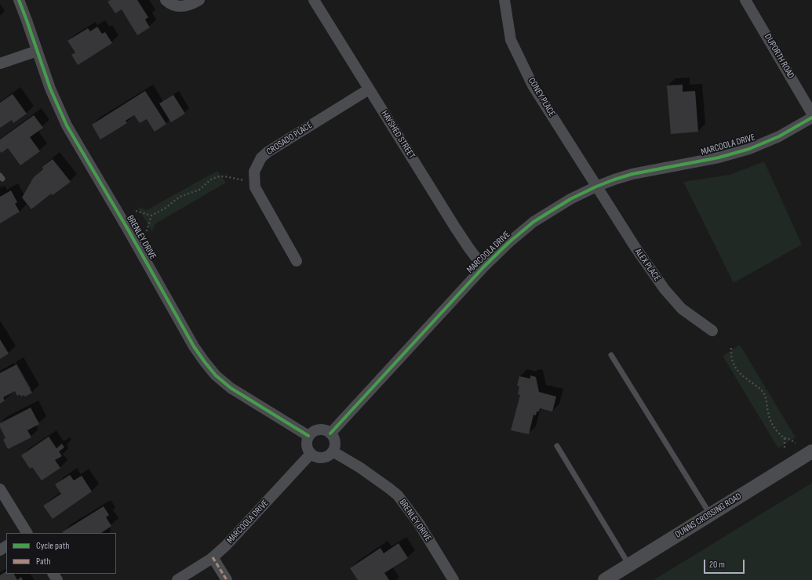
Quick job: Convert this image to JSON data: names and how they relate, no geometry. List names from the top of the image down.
{
  "streets": {
    "street": [
      "DUPORTH ROAD",
      "CONEY PLACE",
      "HAYSHED STREET",
      "CROSADO PLACE",
      "MARCOOLA DRIVE",
      "BRENLEY DRIVE",
      "ALEX PLACE",
      "DUNNS CROSSING ROAD"
    ]
  },
  "crossings": [
    ["CONEY PLACE", "MARCOOLA DRIVE"],
    ["CONEY PLACE", "ALEX PLACE"],
    ["HAYSHED STREET", "CROSADO PLACE"],
    ["HAYSHED STREET", "MARCOOLA DRIVE"],
    ["MARCOOLA DRIVE", "BRENLEY DRIVE"],
    ["MARCOOLA DRIVE", "ALEX PLACE"]
  ],
  "legend": ["Cycle path", "Path"],
  "scale_bar": "20 m"
}
